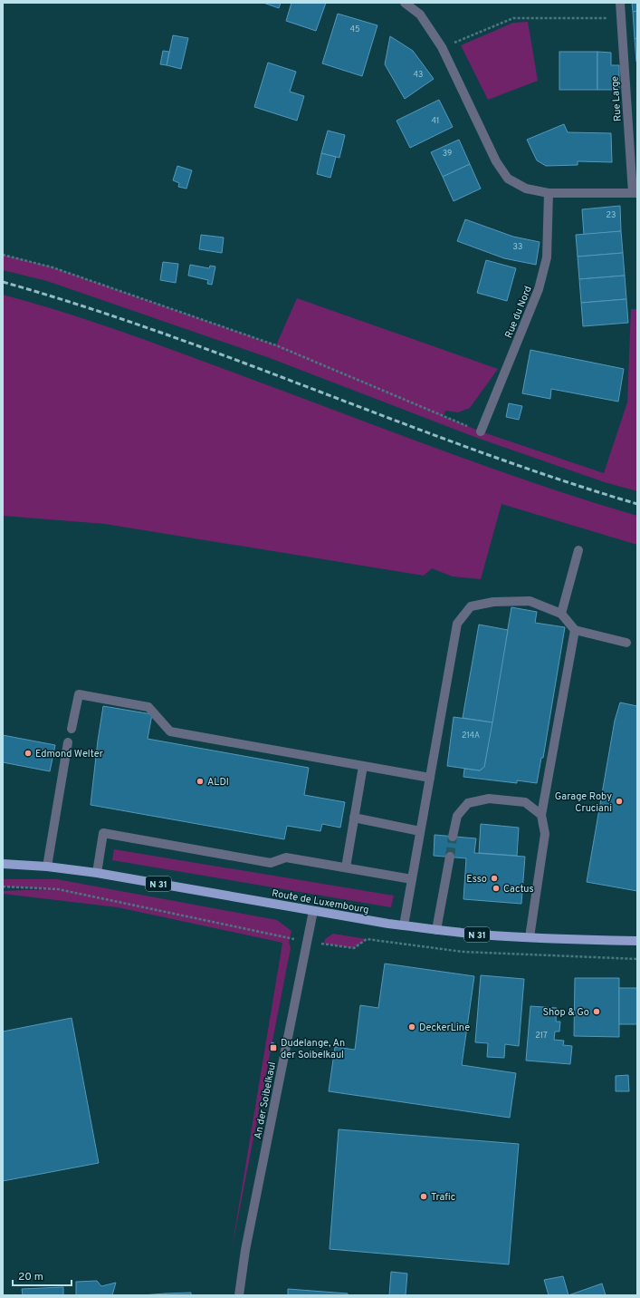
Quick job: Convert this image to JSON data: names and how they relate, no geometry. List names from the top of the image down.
{
  "streets": {
    "main road": ["N 31", "Route de Luxembourg"],
    "street": ["Rue Large", "Rue du Nord", "An der Soibelkaul"]
  },
  "crossings": [
    ["Route de Luxembourg", "An der Soibelkaul"]
  ],
  "places": {
    "other": [
      "Edmond Welter",
      "ALDI",
      "Garage Roby Cruciani",
      "Esso",
      "Cactus",
      "Shop & Go",
      "DeckerLine",
      "Trafic"
    ],
    "transit": ["Dudelange, An der Soibelkaul"]
  },
  "house_numbers": [
    "45",
    "43",
    "41",
    "39",
    "23",
    "33",
    "214A",
    "217"
  ],
  "scale_bar": "20 m"
}
